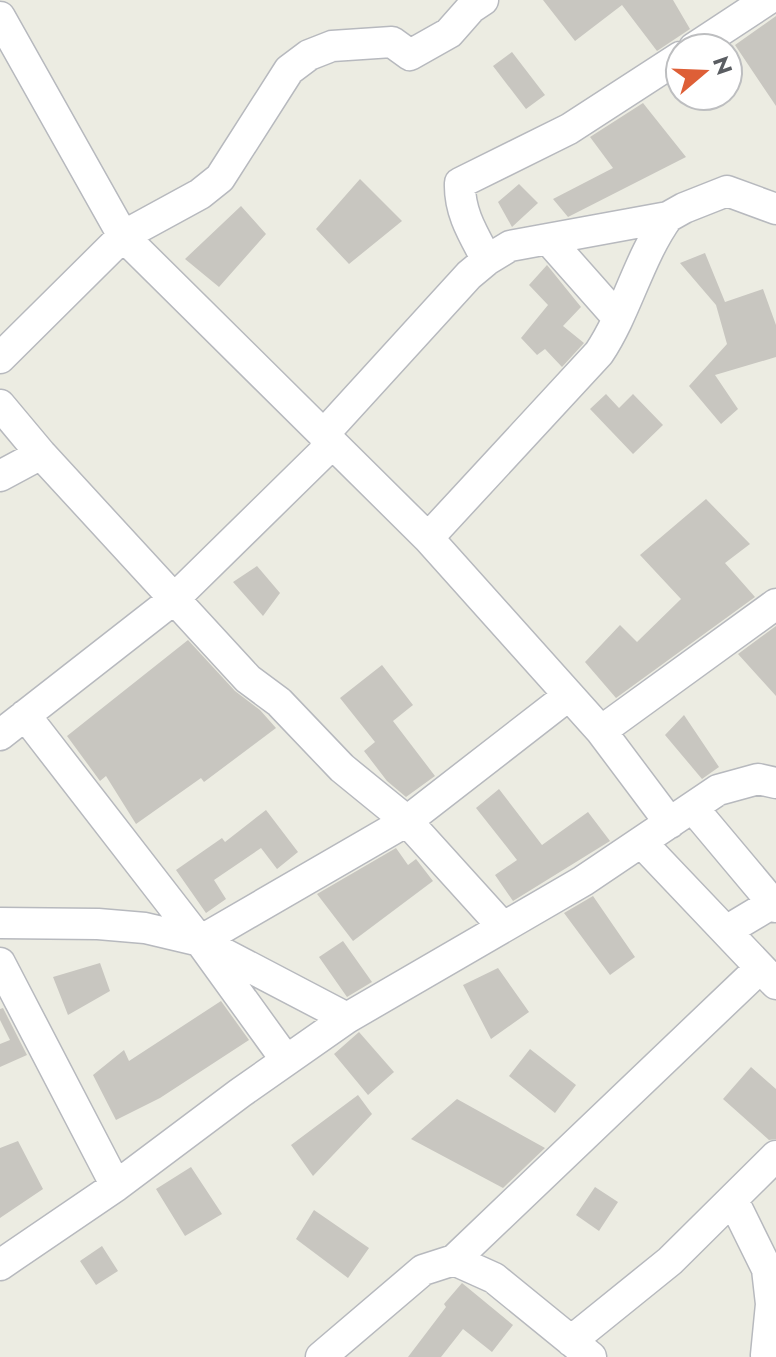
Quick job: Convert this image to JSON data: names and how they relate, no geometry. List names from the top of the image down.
{
  "north": "right"
}
